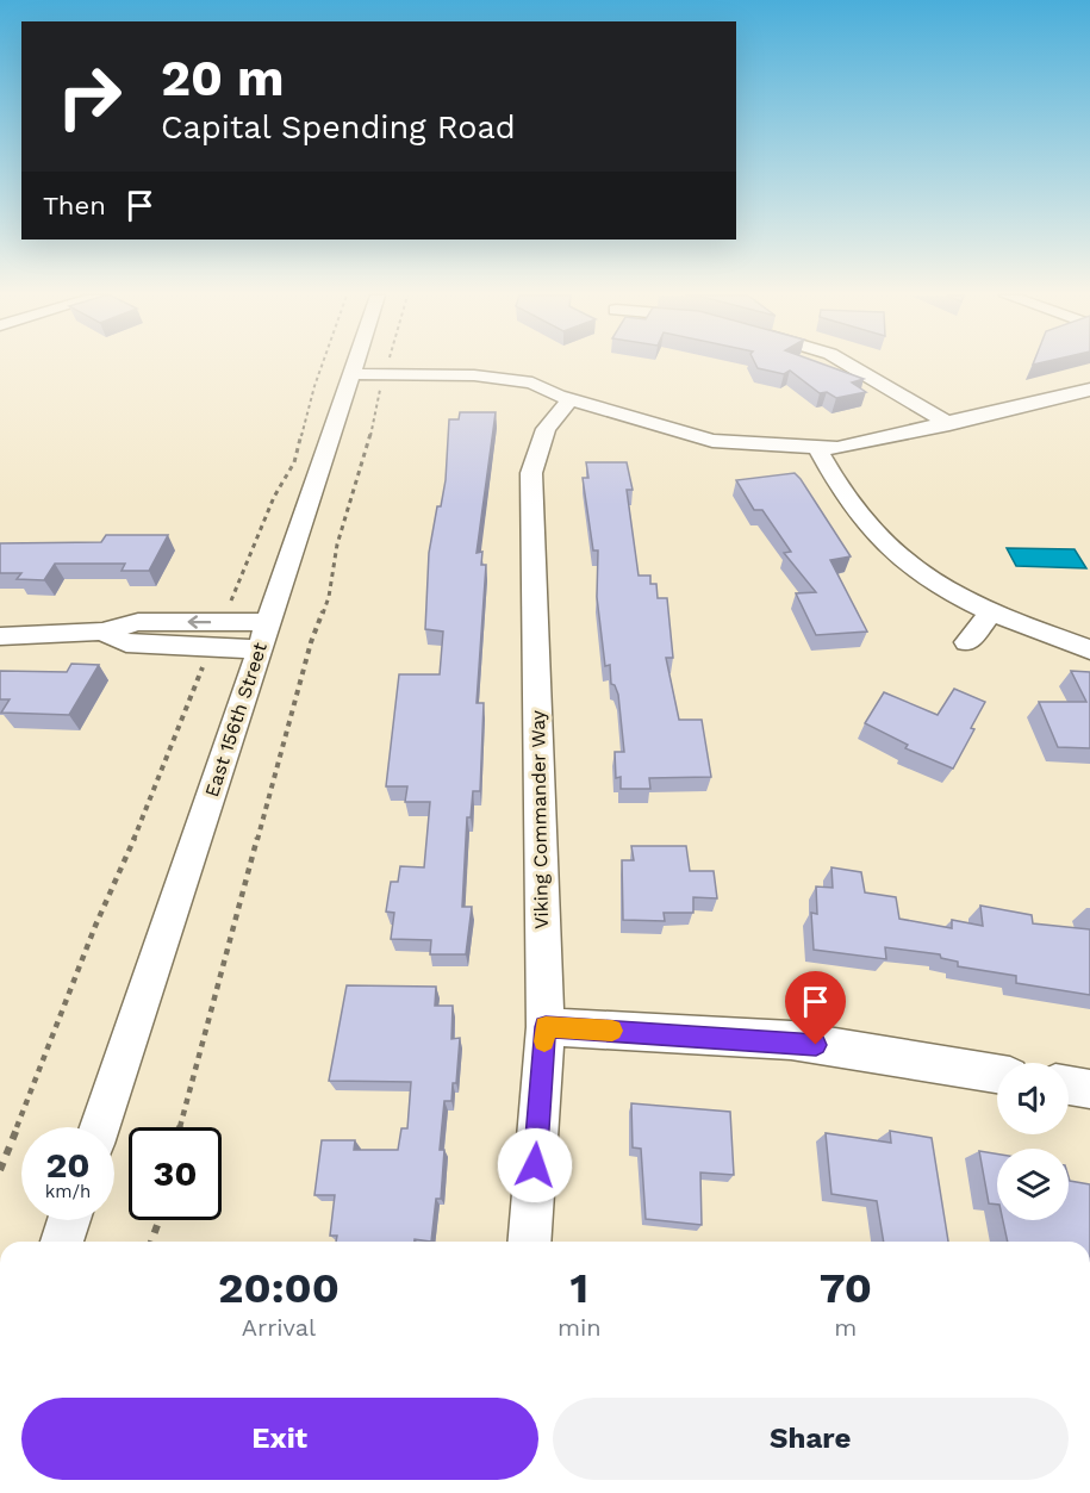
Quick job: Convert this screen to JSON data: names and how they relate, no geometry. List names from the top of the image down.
{
  "streets": {
    "street": ["East 156th Street", "Viking Commander Way"]
  },
  "page": {
    "turn": ["20 m", "Capital Spending Road"],
    "then": "Then",
    "speed": "20 km/h",
    "limit": "30",
    "eta": [
      "20:00",
      "Arrival",
      "1",
      "min",
      "70",
      "m"
    ],
    "buttons": ["Exit", "Share"]
  }
}
